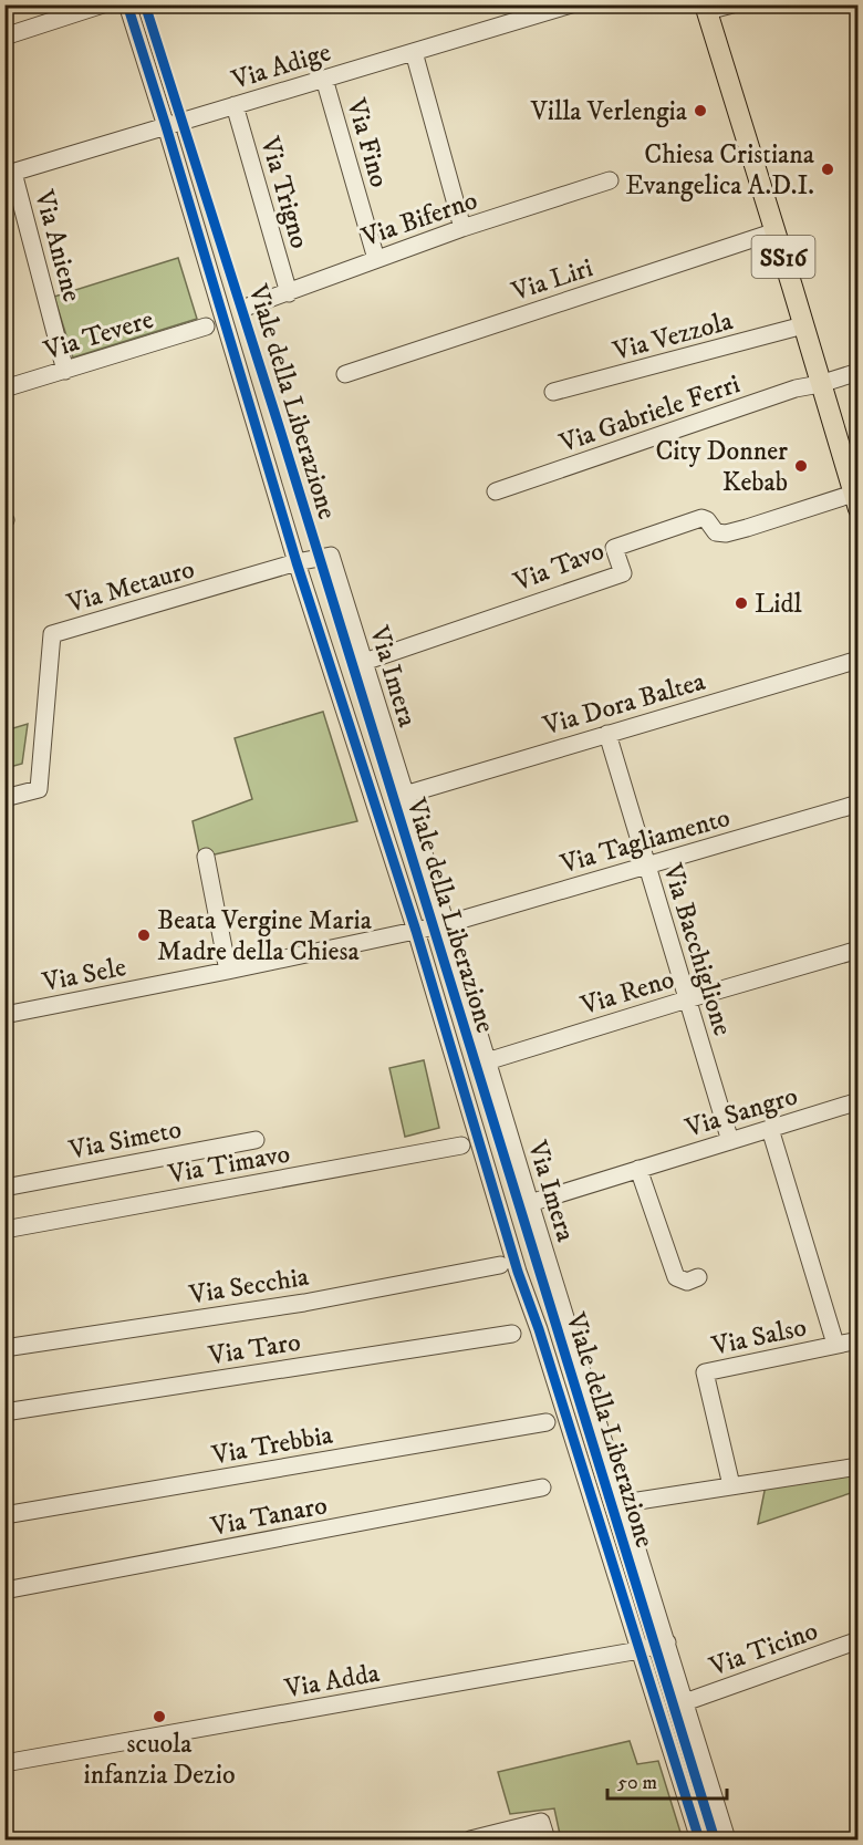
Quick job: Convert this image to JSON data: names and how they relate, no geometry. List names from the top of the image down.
{
  "streets": {
    "main road": ["SS16"],
    "street": [
      "Via Adige",
      "Via Fino",
      "Via Trigno",
      "Via Biferno",
      "Via Aniene",
      "Via Liri",
      "Via Tevere",
      "Via Vezzola",
      "Viale della Liberazione",
      "Via Gabriele Ferri",
      "Via Tavo",
      "Via Metauro",
      "Via Imera",
      "Via Dora Baltea",
      "Via Tagliamento",
      "Via Bacchiglione",
      "Via Sele",
      "Via Reno",
      "Via Sangro",
      "Via Simeto",
      "Via Timavo",
      "Via Secchia",
      "Via Salso",
      "Via Taro",
      "Via Trebbia",
      "Via Tanaro",
      "Via Ticino",
      "Via Adda"
    ]
  },
  "crossings": [
    ["Via Adige", "Via Fino"],
    ["Via Adige", "Via Trigno"],
    ["Via Adige", "Via Aniene"],
    ["Via Adige", "Viale della Liberazione"],
    ["Via Fino", "Via Biferno"],
    ["Via Trigno", "Via Biferno"],
    ["Via Aniene", "Via Tevere"],
    ["SS16", "Via Liri"],
    ["SS16", "Via Vezzola"],
    ["SS16", "Via Gabriele Ferri"],
    ["SS16", "Via Tavo"],
    ["Viale della Liberazione", "Via Metauro"],
    ["Viale della Liberazione", "Via Sele"],
    ["Viale della Liberazione", "Via Adda"],
    ["Via Tavo", "Via Imera"],
    ["Via Metauro", "Via Imera"],
    ["Via Imera", "Via Dora Baltea"],
    ["Via Imera", "Via Tagliamento"],
    ["Via Imera", "Via Sele"],
    ["Via Imera", "Via Reno"],
    ["Via Imera", "Via Sangro"],
    ["Via Imera", "Via Ticino"],
    ["Via Imera", "Via Adda"],
    ["Via Dora Baltea", "Via Bacchiglione"],
    ["Via Tagliamento", "Via Bacchiglione"],
    ["Via Tagliamento", "Via Sele"],
    ["Via Bacchiglione", "Via Reno"],
    ["Via Bacchiglione", "Via Sangro"]
  ],
  "places": [
    "Villa Verlengia",
    "Chiesa Cristiana Evangelica A.D.I.",
    "City Donner Kebab",
    "Lidl",
    "Beata Vergine Maria Madre della Chiesa",
    "scuola infanzia Dezio"
  ],
  "scale_bar": "50 m"
}
